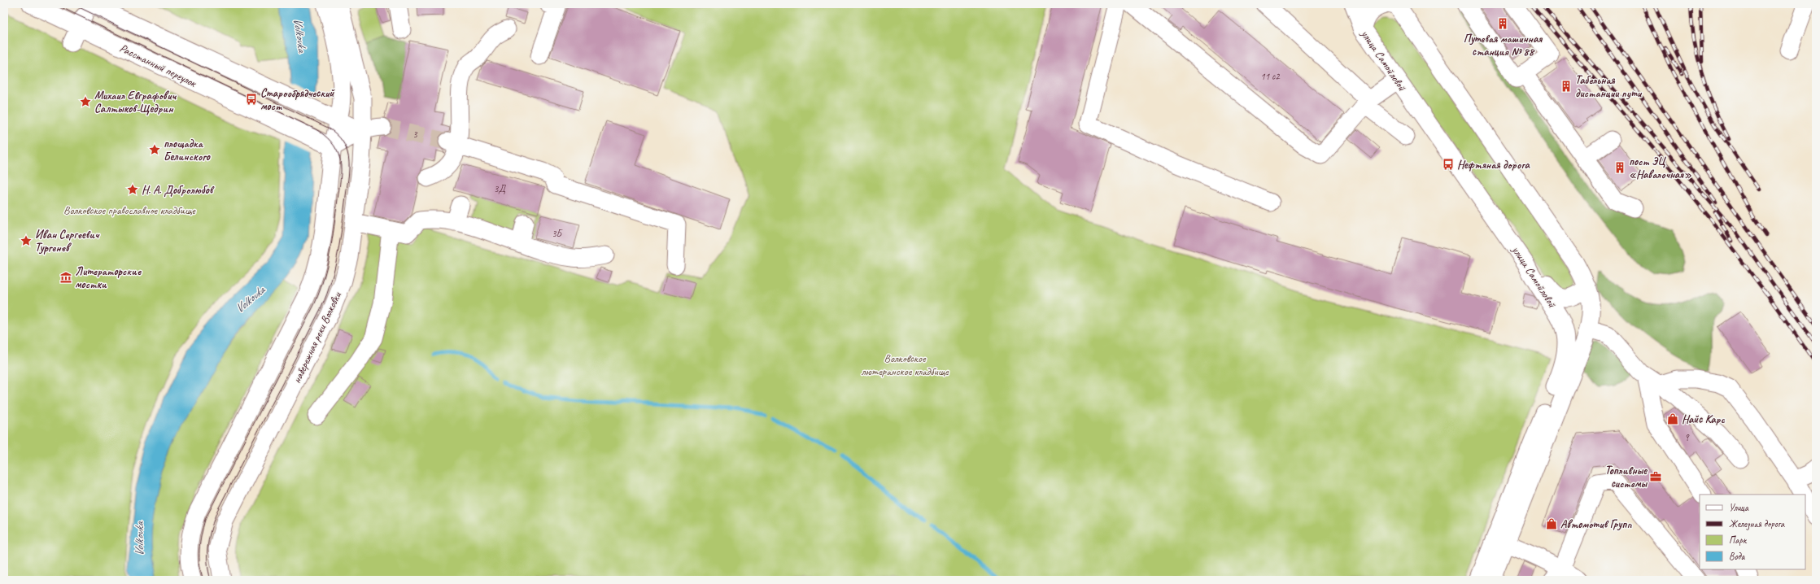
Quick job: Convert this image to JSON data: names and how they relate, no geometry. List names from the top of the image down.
{
  "streets": {
    "street": ["улица Самойловой", "Расстанный переулок", "набережная реки Волковки"]
  },
  "water": ["Volkovka"],
  "parks": ["Волковское православное кладбище", "Волковское лютеранское кладбище"],
  "places": {
    "building": ["Путевая машинная станция № 88", "Табельная дистанции пути", "пост ЭЦ «Навалочная»"],
    "bus stop": ["Старообрядческий мост", "Нефтяная дорога"],
    "place": [
      "Михаил Евграфович Салтыков-Щедрин",
      "площадка Белинского",
      "Н. А. Добролюбов",
      "Иван Сергеевич Тургенев"
    ],
    "museum": ["Литераторские мостки"],
    "shop": ["Найс Карс", "Автомотив Групп"],
    "office": ["Топливные системы"]
  },
  "house_numbers": [
    "11 с2",
    "3",
    "3Д",
    "3Б",
    "9"
  ],
  "legend": [
    "Улица",
    "Железная дорога",
    "Парк",
    "Вода"
  ]
}
